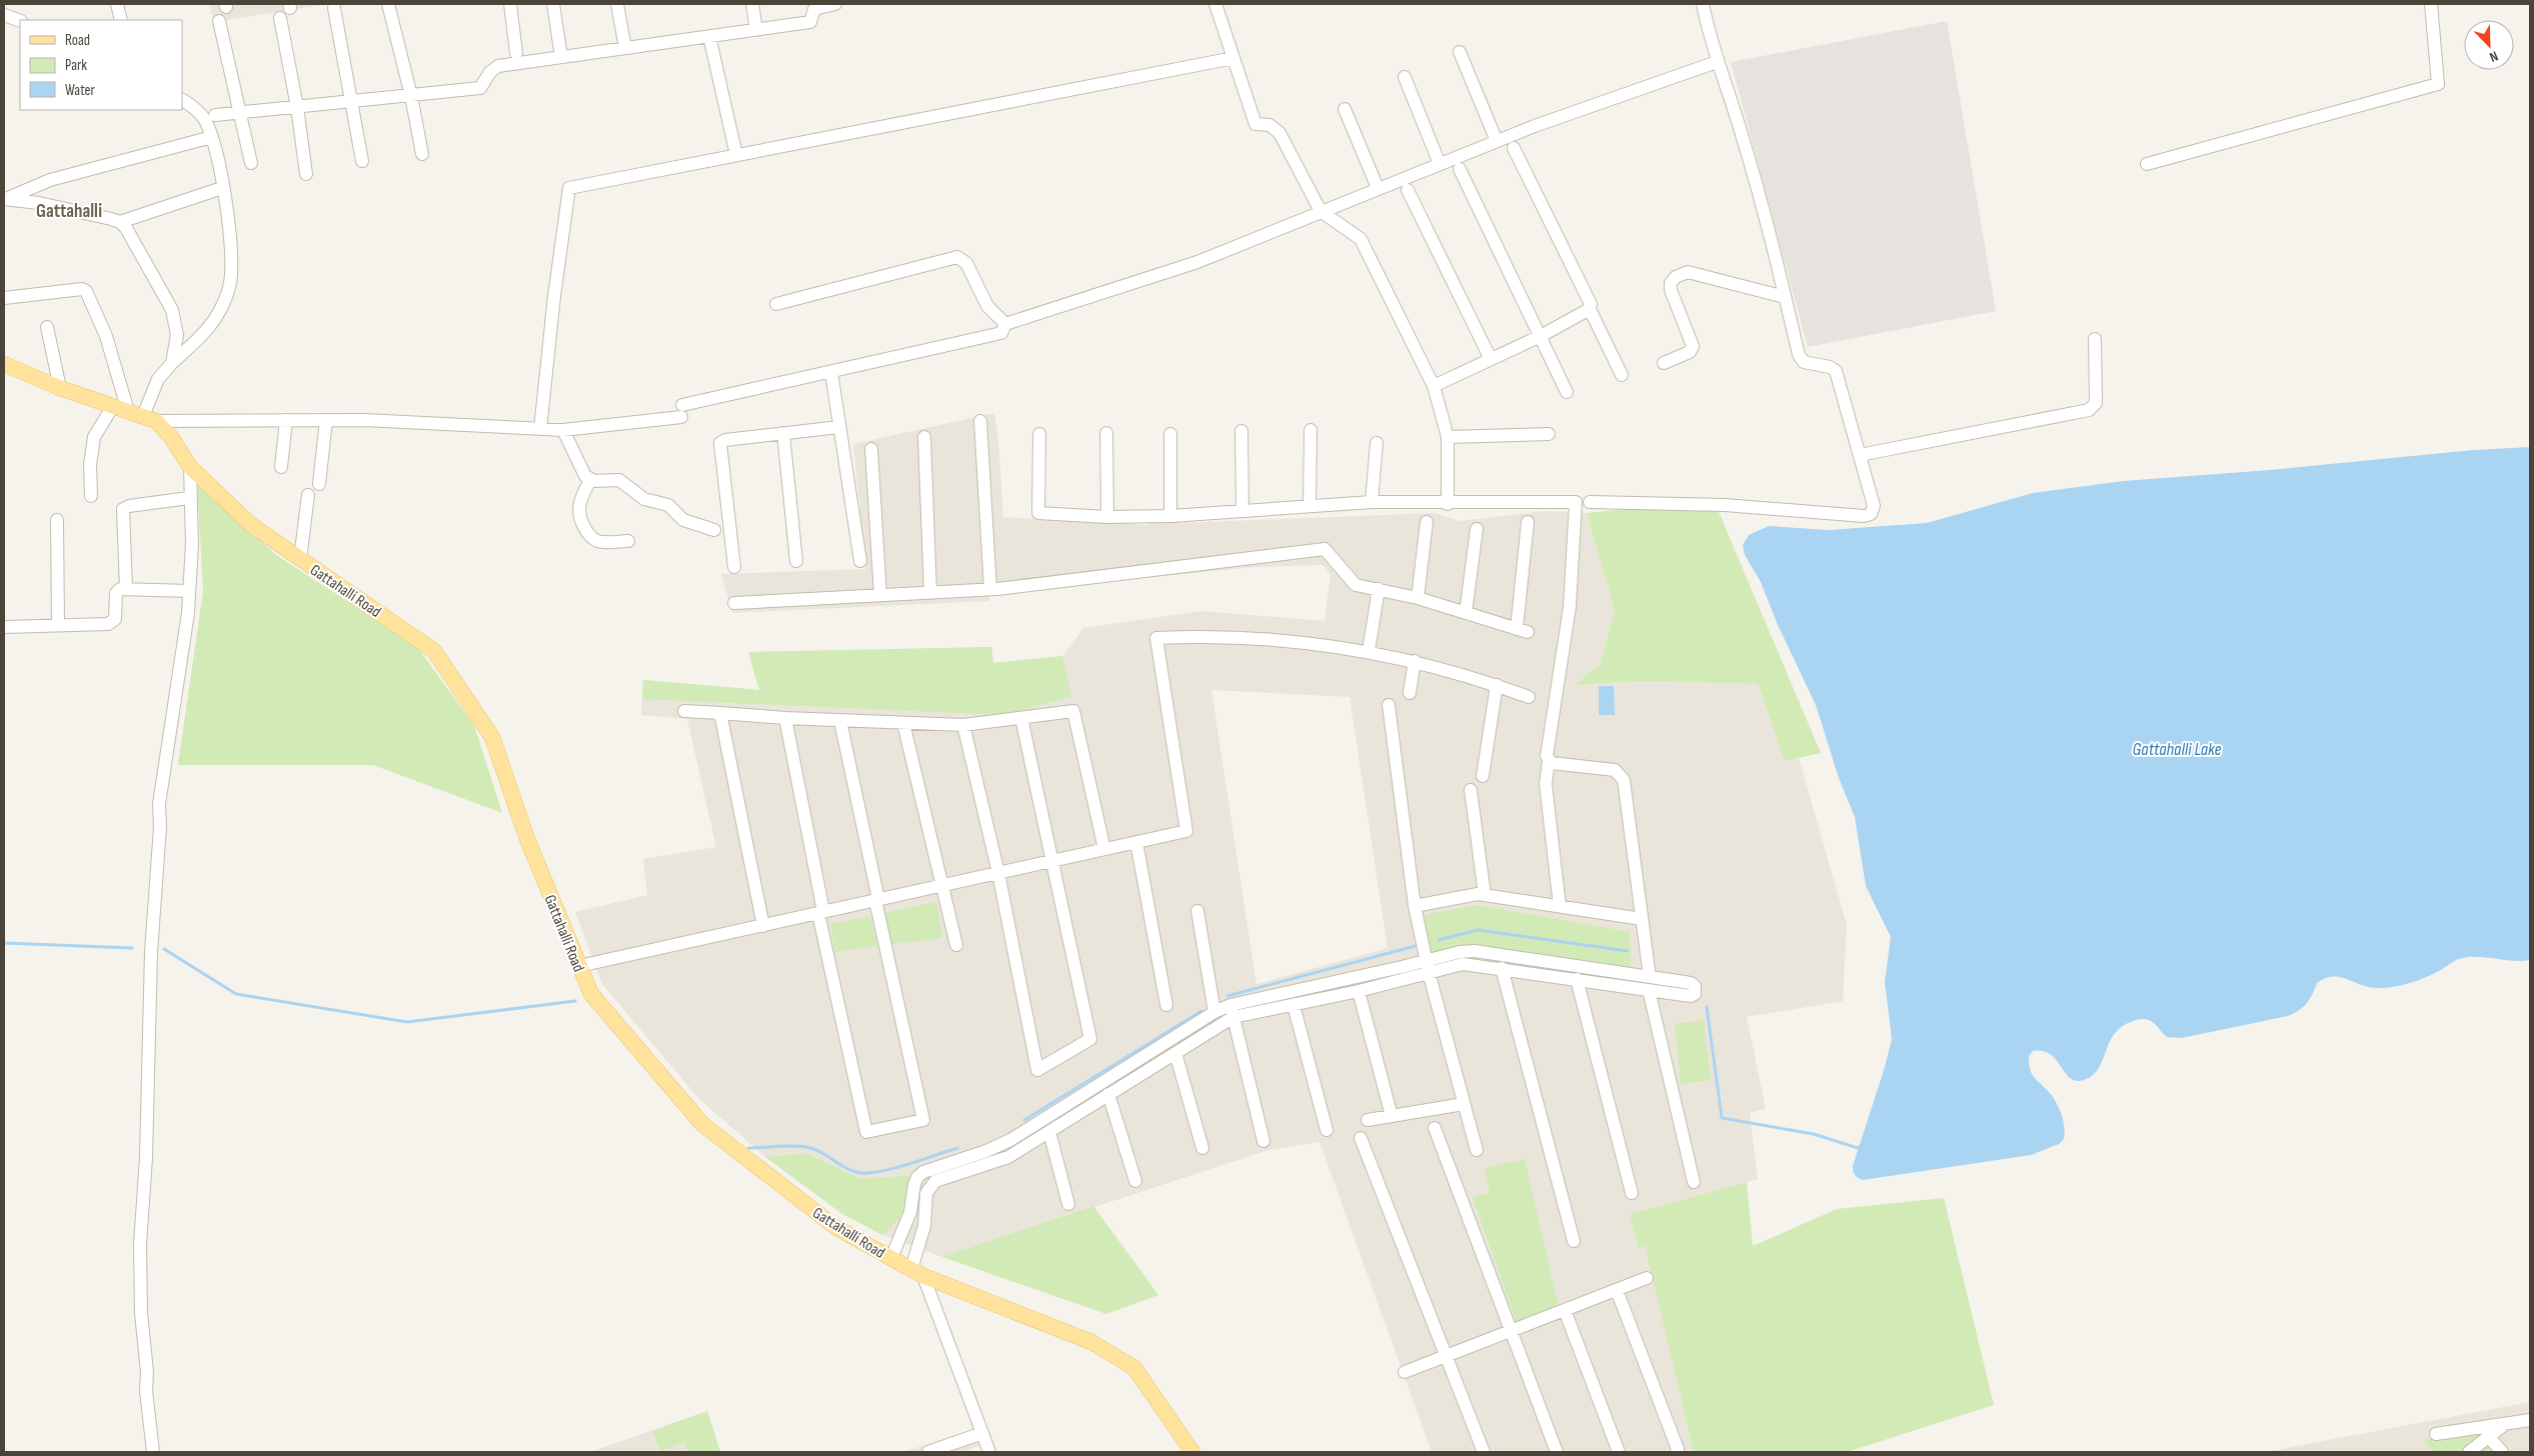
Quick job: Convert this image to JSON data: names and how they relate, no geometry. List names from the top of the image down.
{
  "streets": {
    "main road": ["Gattahalli Road"]
  },
  "districts": ["Gattahalli"],
  "water": ["Gattahalli Lake"],
  "legend": ["Road", "Park", "Water"],
  "north": "bottom right"
}
